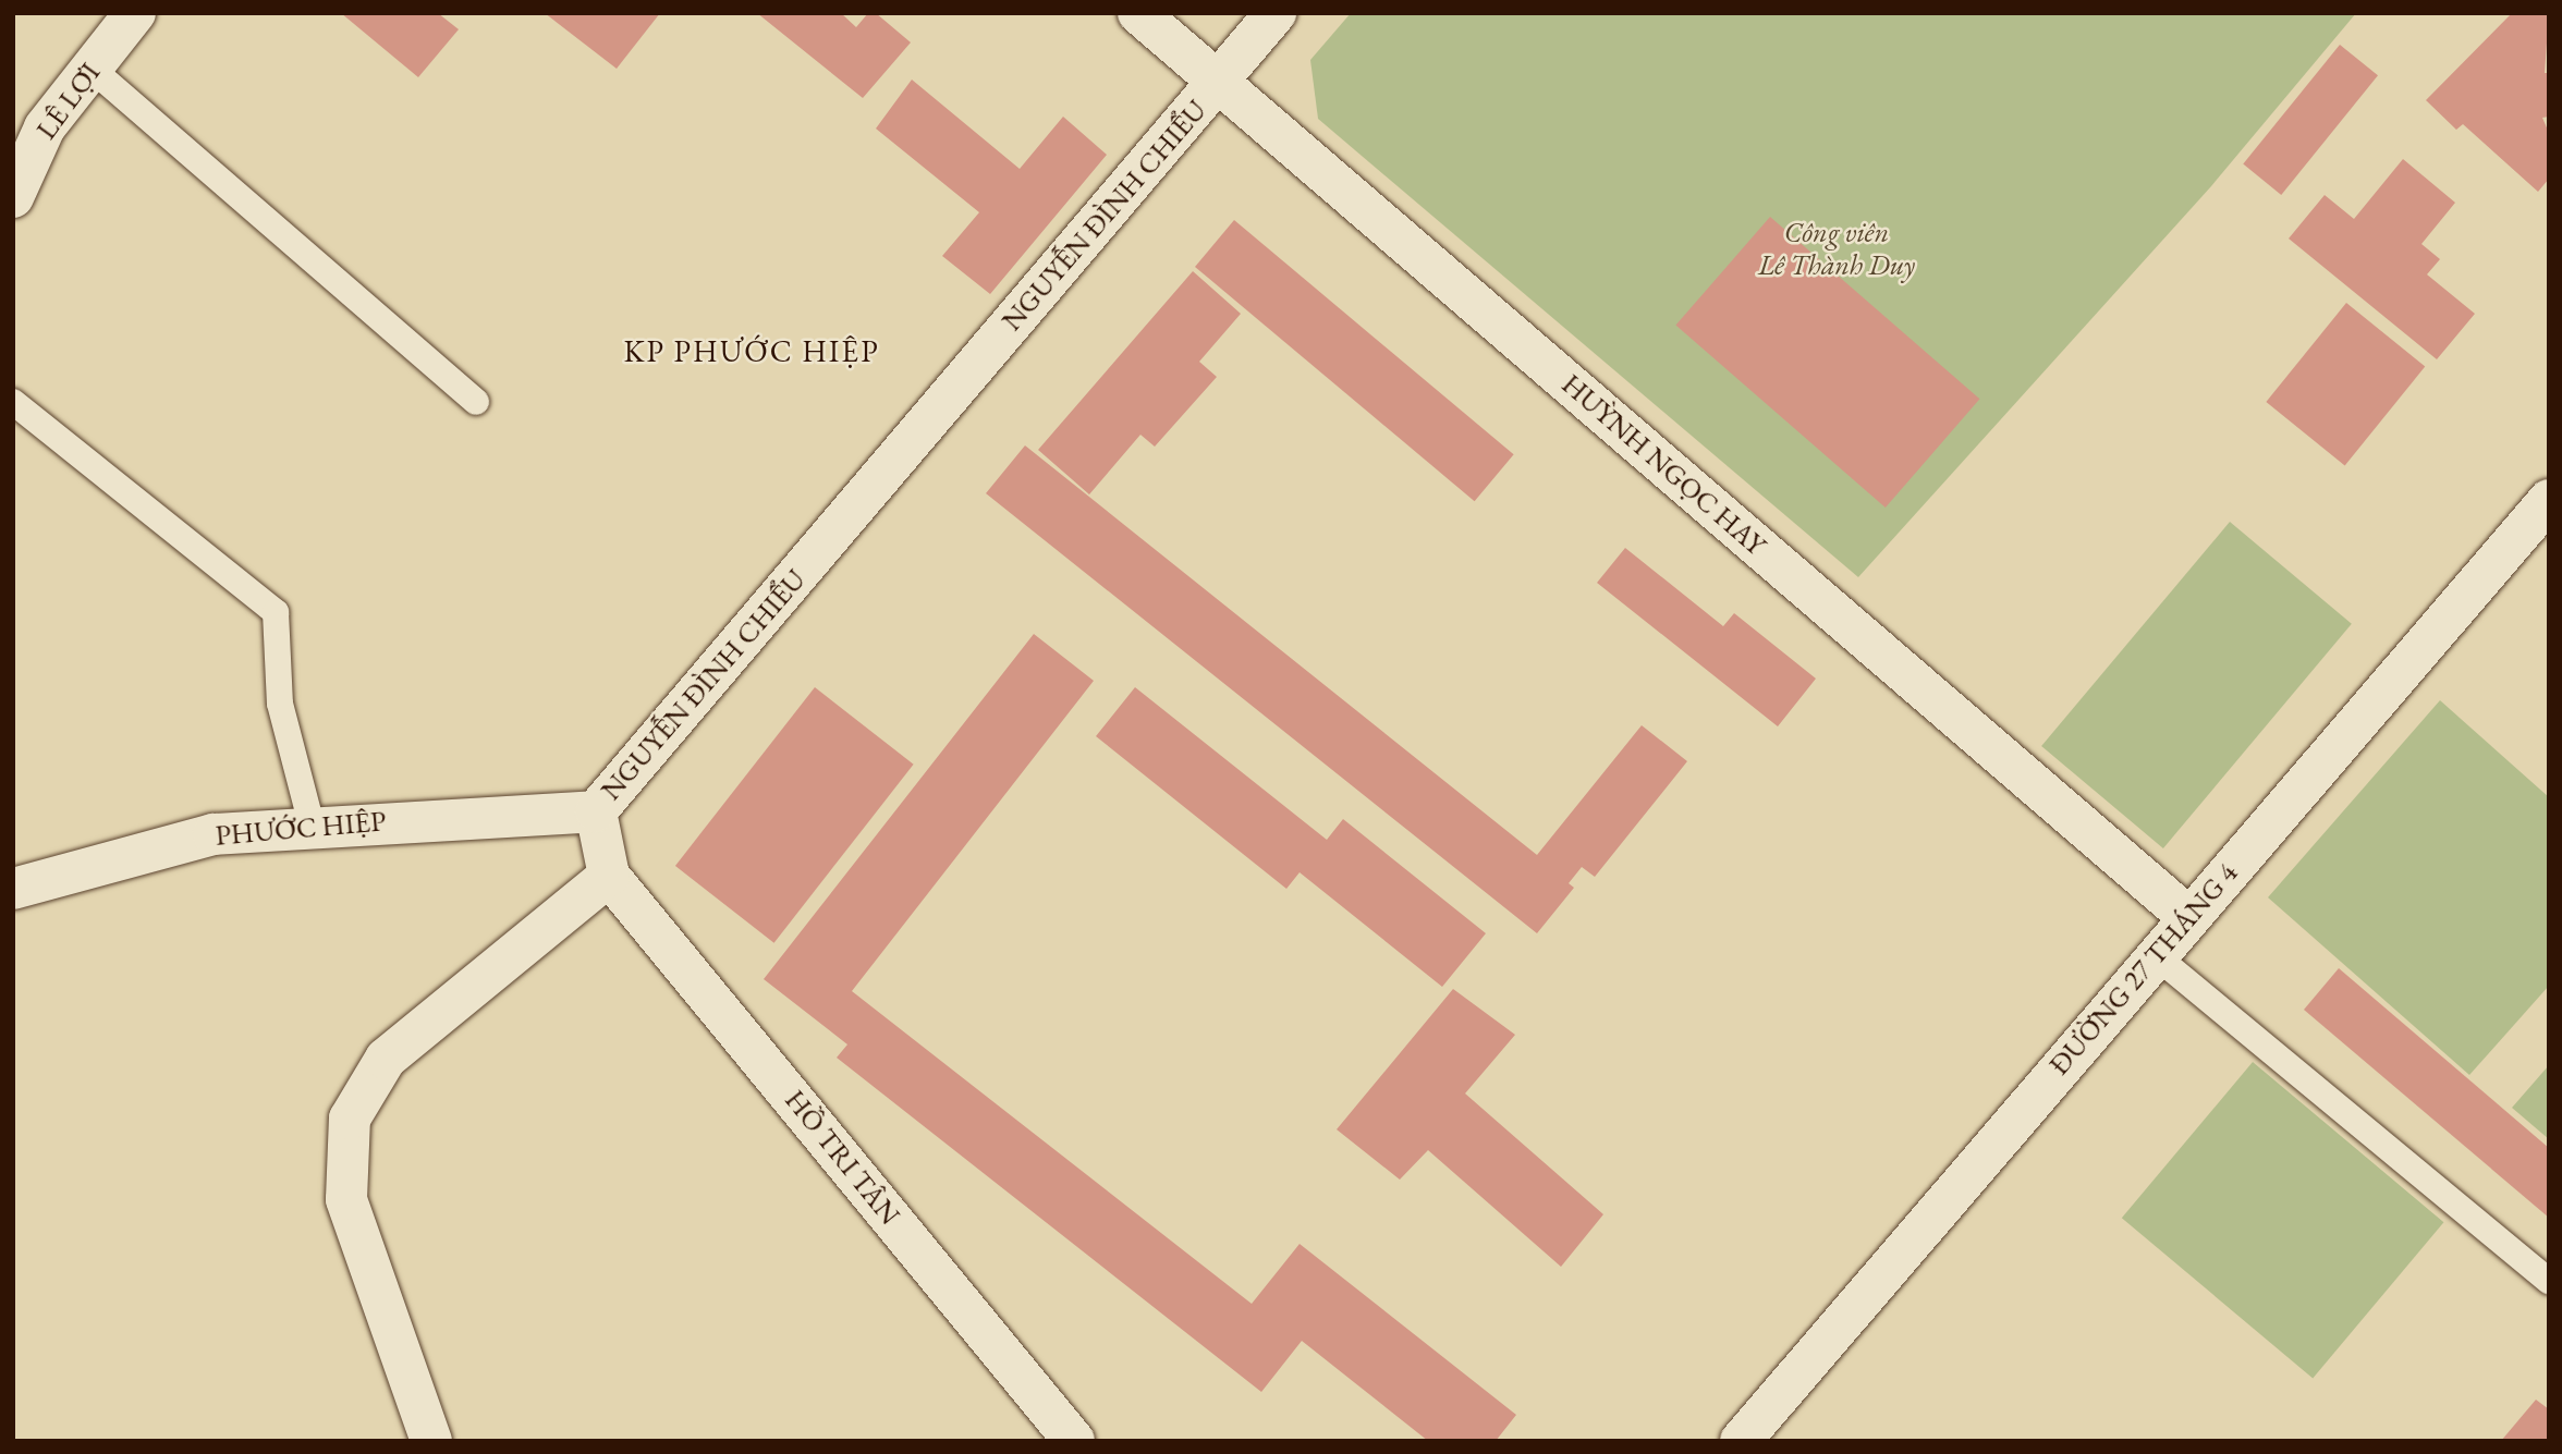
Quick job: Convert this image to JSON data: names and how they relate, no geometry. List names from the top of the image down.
{
  "streets": {
    "street": [
      "LÊ LỢI",
      "NGUYỄN ĐÌNH CHIỂU",
      "HUỲNH NGỌC HAY",
      "PHƯỚC HIỆP",
      "ĐƯỜNG 27 THÁNG 4",
      "HỒ TRI TÂN"
    ]
  },
  "crossings": [
    ["NGUYỄN ĐÌNH CHIỂU", "HUỲNH NGỌC HAY"],
    ["NGUYỄN ĐÌNH CHIỂU", "PHƯỚC HIỆP"],
    ["NGUYỄN ĐÌNH CHIỂU", "HỒ TRI TÂN"],
    ["HUỲNH NGỌC HAY", "ĐƯỜNG 27 THÁNG 4"]
  ],
  "districts": ["KP PHƯỚC HIỆP"],
  "parks": ["Công viên Lê Thành Duy"]
}
